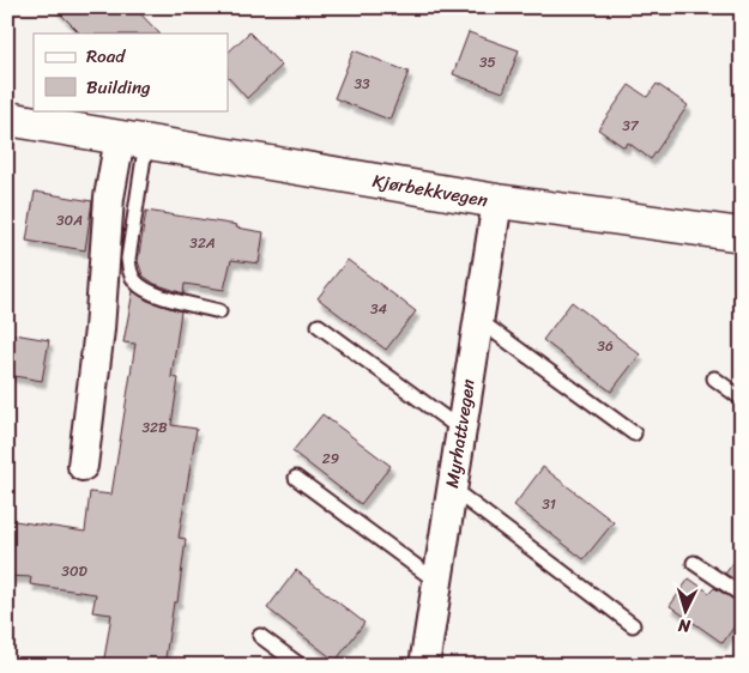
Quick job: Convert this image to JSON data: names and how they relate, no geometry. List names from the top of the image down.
{
  "streets": {
    "street": ["Kjørbekkvegen", "Myrhattvegen"]
  },
  "crossings": [
    ["Kjørbekkvegen", "Myrhattvegen"]
  ],
  "house_numbers": [
    "35",
    "33",
    "37",
    "30A",
    "32A",
    "34",
    "36",
    "32B",
    "29",
    "31",
    "30D"
  ],
  "legend": ["Road", "Building"],
  "north": "bottom"
}
